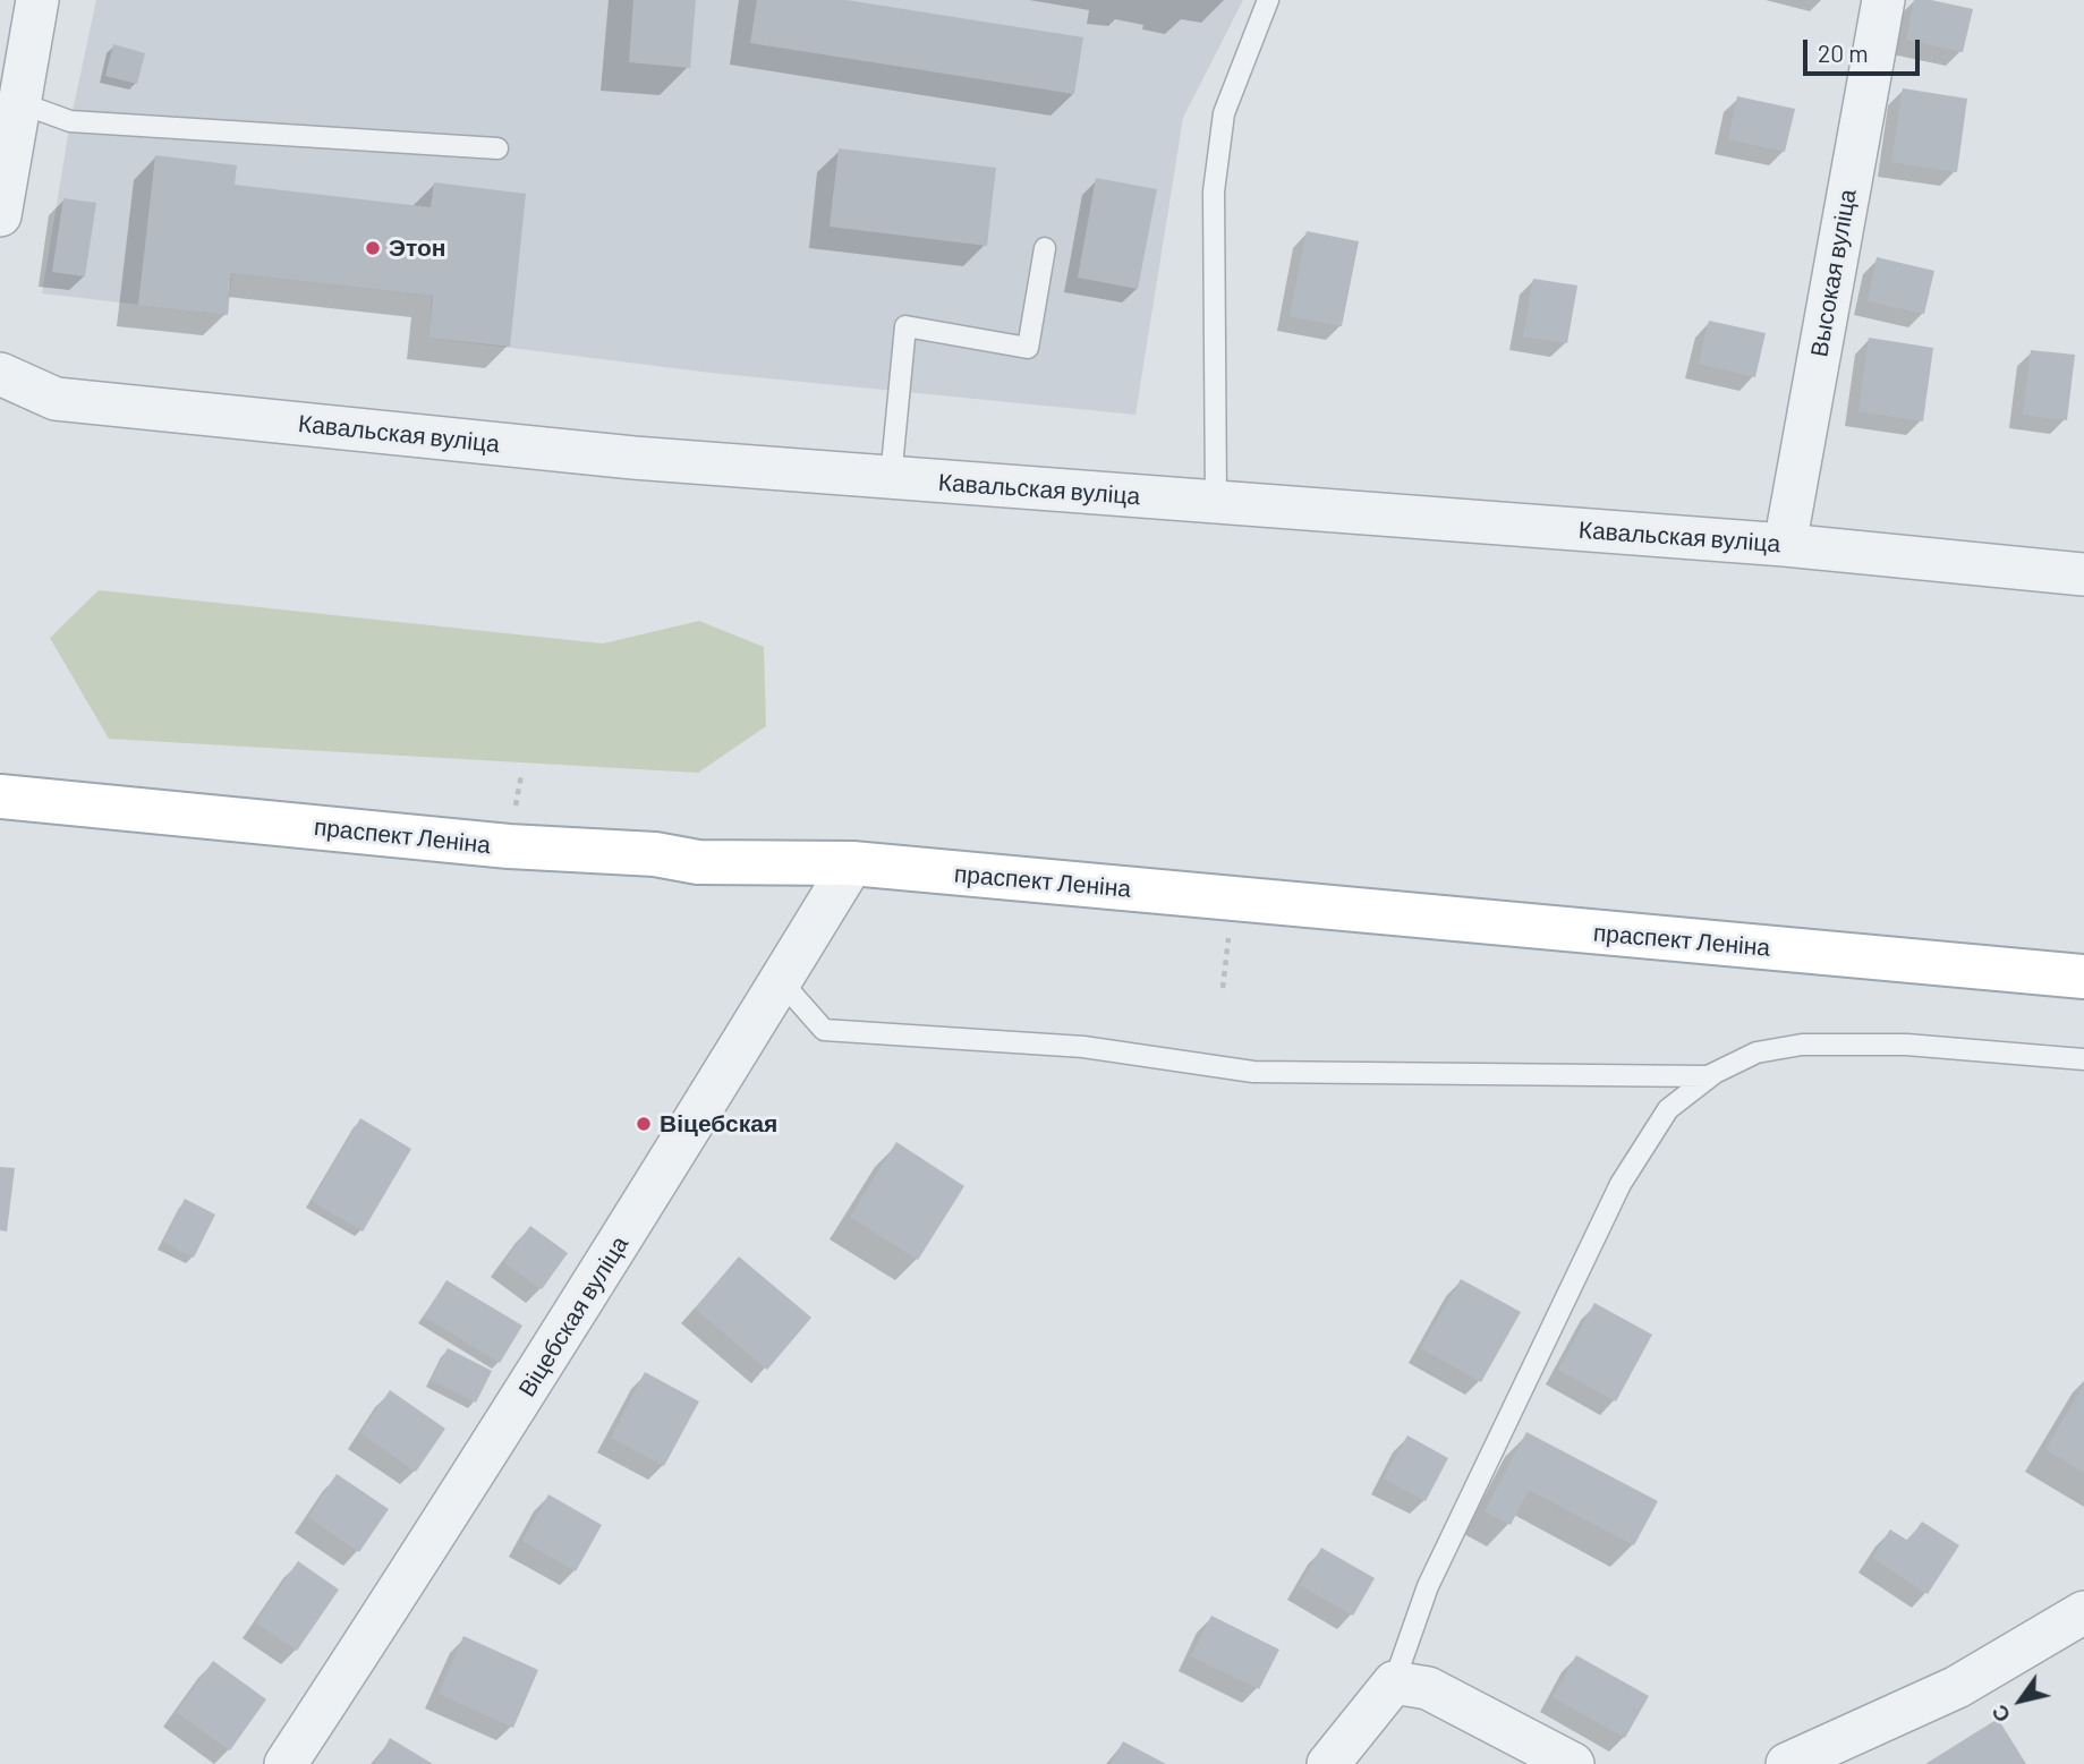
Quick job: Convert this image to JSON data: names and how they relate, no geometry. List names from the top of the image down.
{
  "streets": {
    "main road": ["праспект Леніна"],
    "street": ["Высокая вуліца", "Кавальская вуліца", "Віцебская вуліца"]
  },
  "crossings": [
    ["Высокая вуліца", "Кавальская вуліца"],
    ["праспект Леніна", "Віцебская вуліца"]
  ],
  "places": ["Этон", "Віцебская"],
  "scale_bar": "20 m",
  "north": "bottom left"
}
